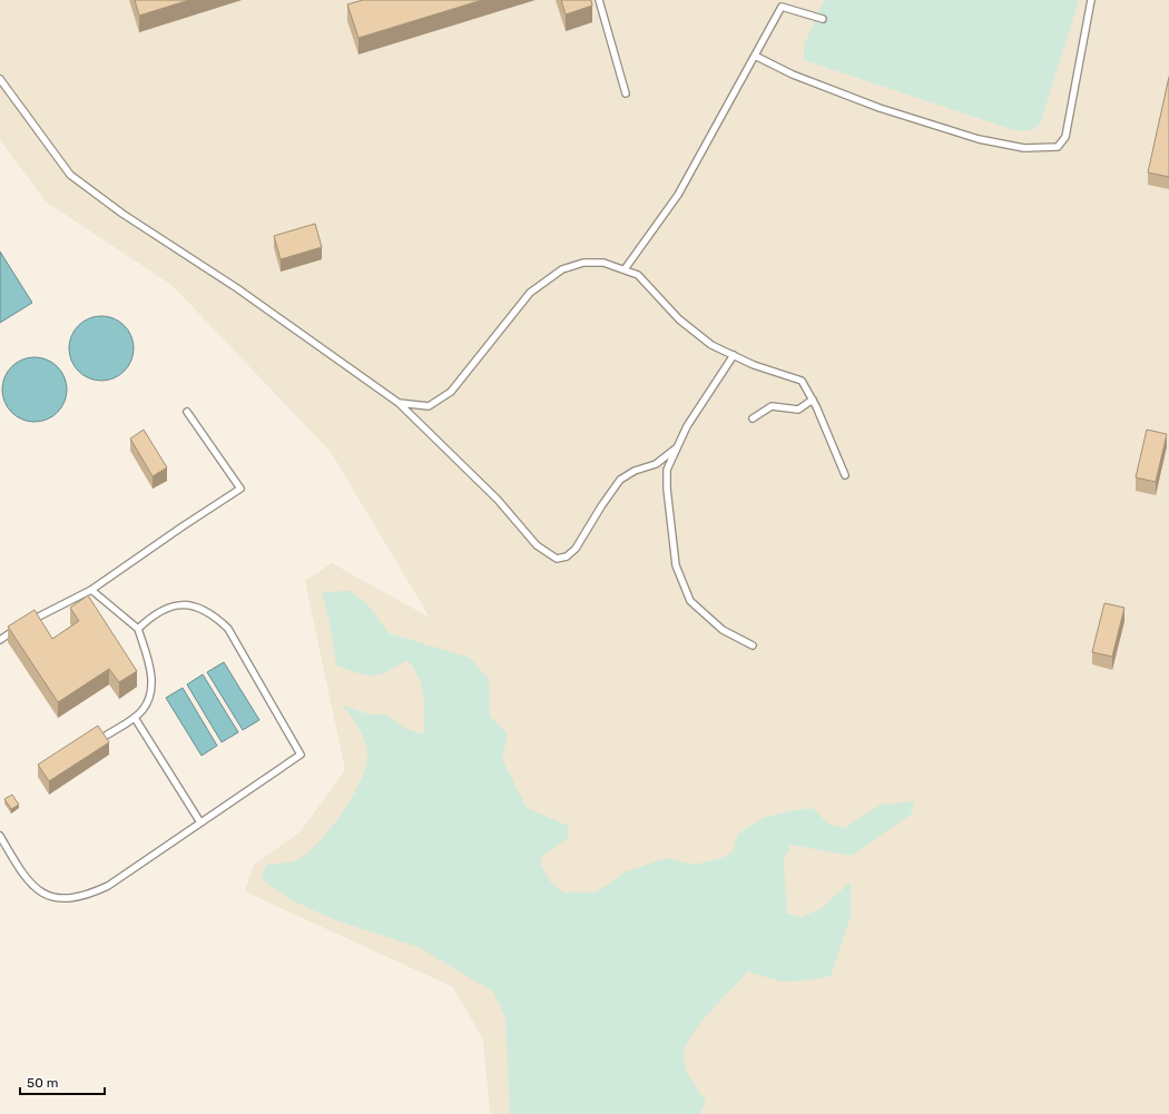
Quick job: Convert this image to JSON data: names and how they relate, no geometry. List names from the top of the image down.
{
  "scale_bar": "50 m"
}
